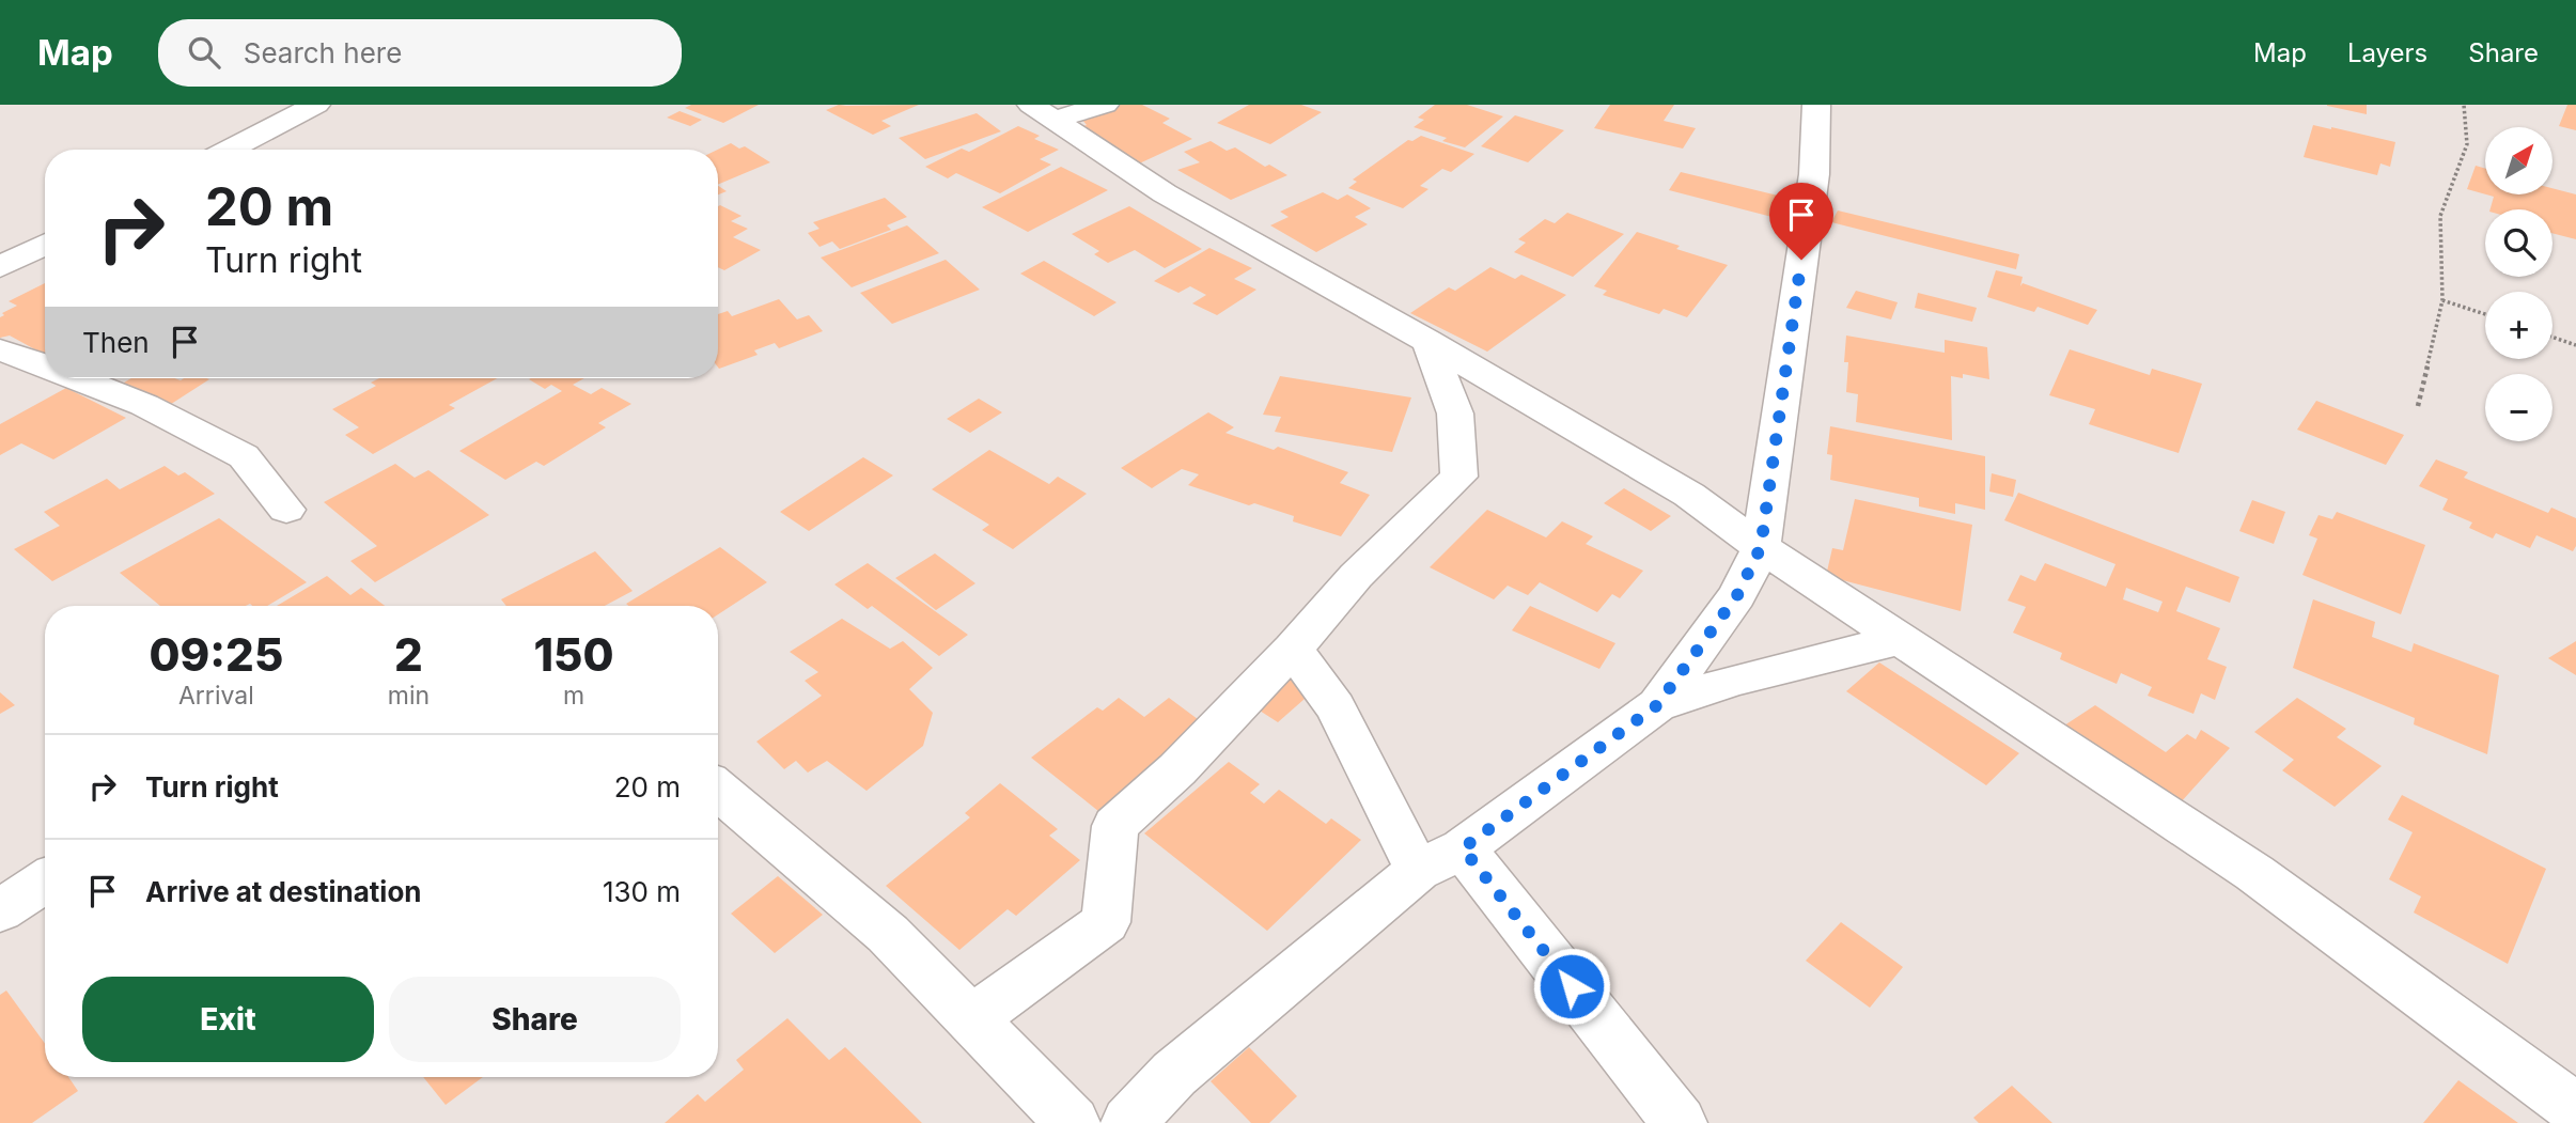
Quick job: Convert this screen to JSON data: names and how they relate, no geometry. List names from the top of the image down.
{
  "north": "top right",
  "page": {
    "header": "Map",
    "search": "Search here",
    "nav": ["Map", "Layers", "Share"],
    "map_buttons": ["+", "−"],
    "turn": ["20 m", "Turn right"],
    "then": "Then",
    "eta": [
      "09:25",
      "Arrival",
      "2",
      "min",
      "150",
      "m"
    ],
    "list": [
      {
        "name": "Turn right",
        "value": "20 m"
      },
      {
        "name": "Arrive at destination",
        "value": "130 m"
      }
    ],
    "buttons": ["Exit", "Share"]
  }
}
